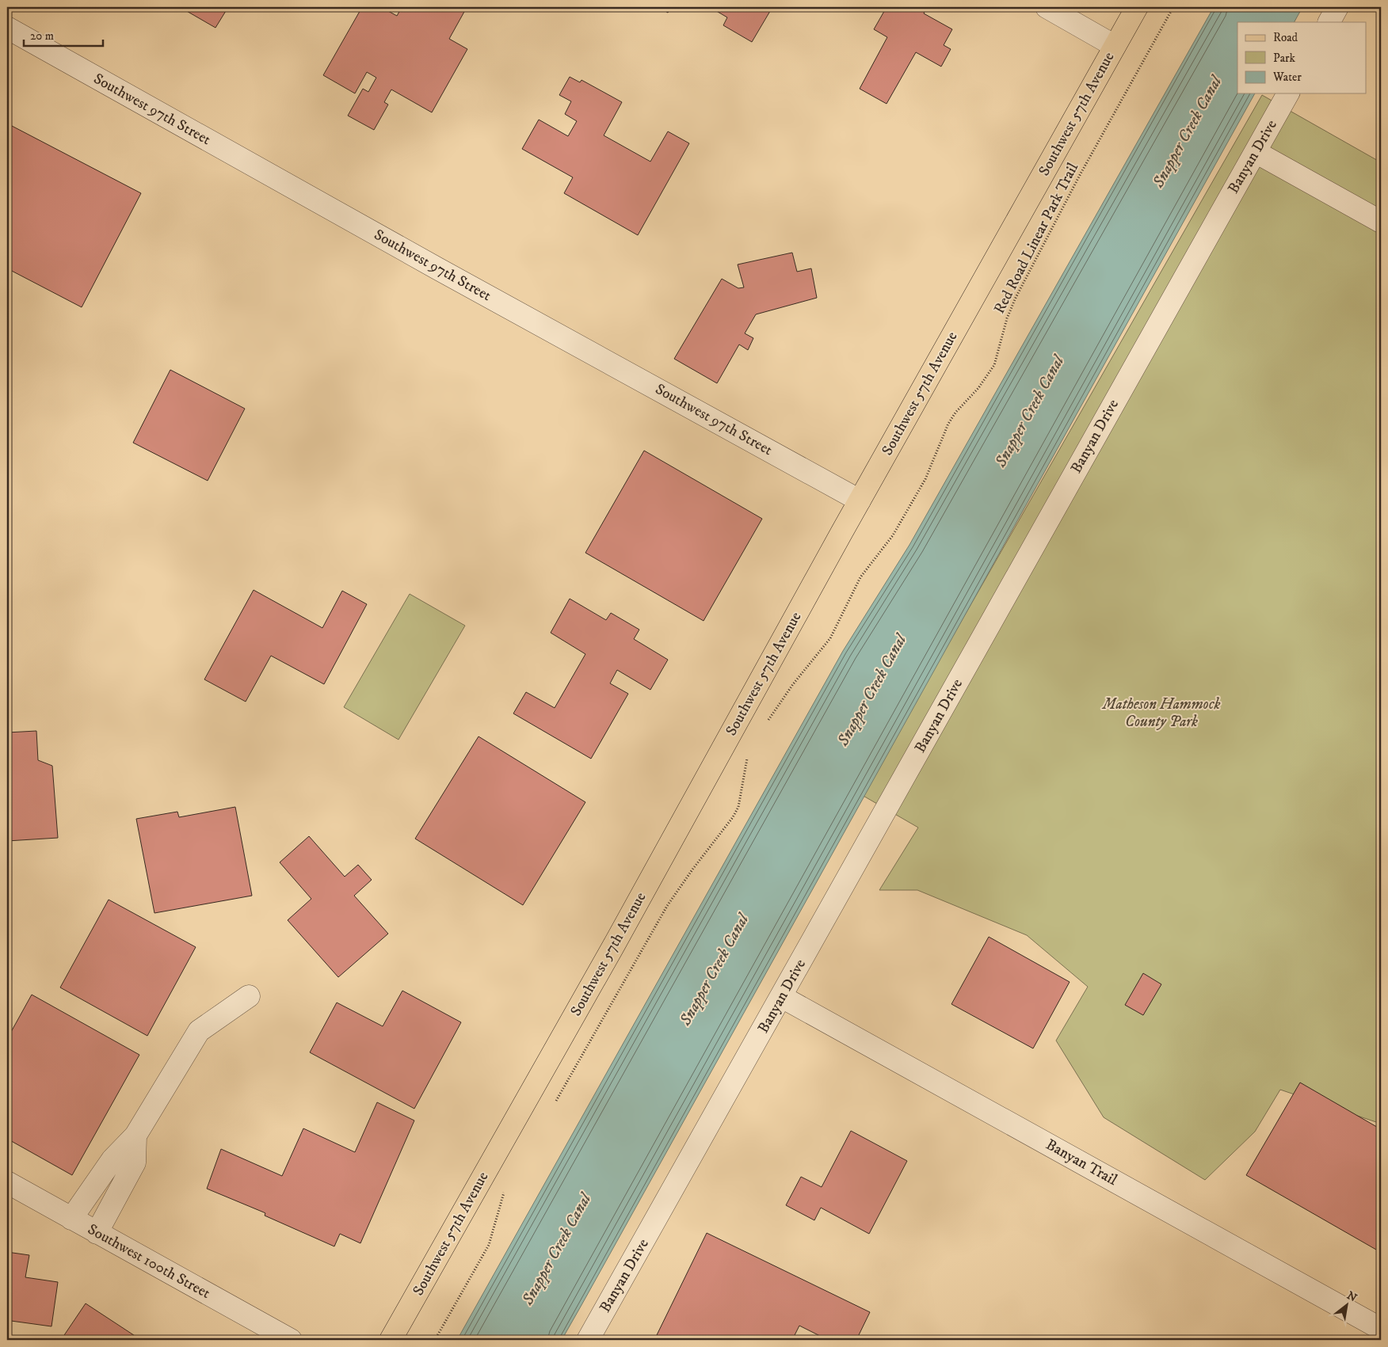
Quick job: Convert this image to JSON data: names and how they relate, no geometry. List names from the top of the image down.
{
  "streets": {
    "main road": ["Southwest 57th Avenue"],
    "street": [
      "Southwest 97th Street",
      "Banyan Drive",
      "Banyan Trail",
      "Southwest 100th Street"
    ],
    "path": ["Red Road Linear Park Trail"]
  },
  "crossings": [
    ["Southwest 97th Street", "Southwest 57th Avenue"],
    ["Banyan Drive", "Banyan Trail"]
  ],
  "water": ["Snapper Creek Canal"],
  "parks": ["Matheson Hammock County Park"],
  "legend": ["Road", "Park", "Water"],
  "scale_bar": "20 m",
  "north": "top right"
}
